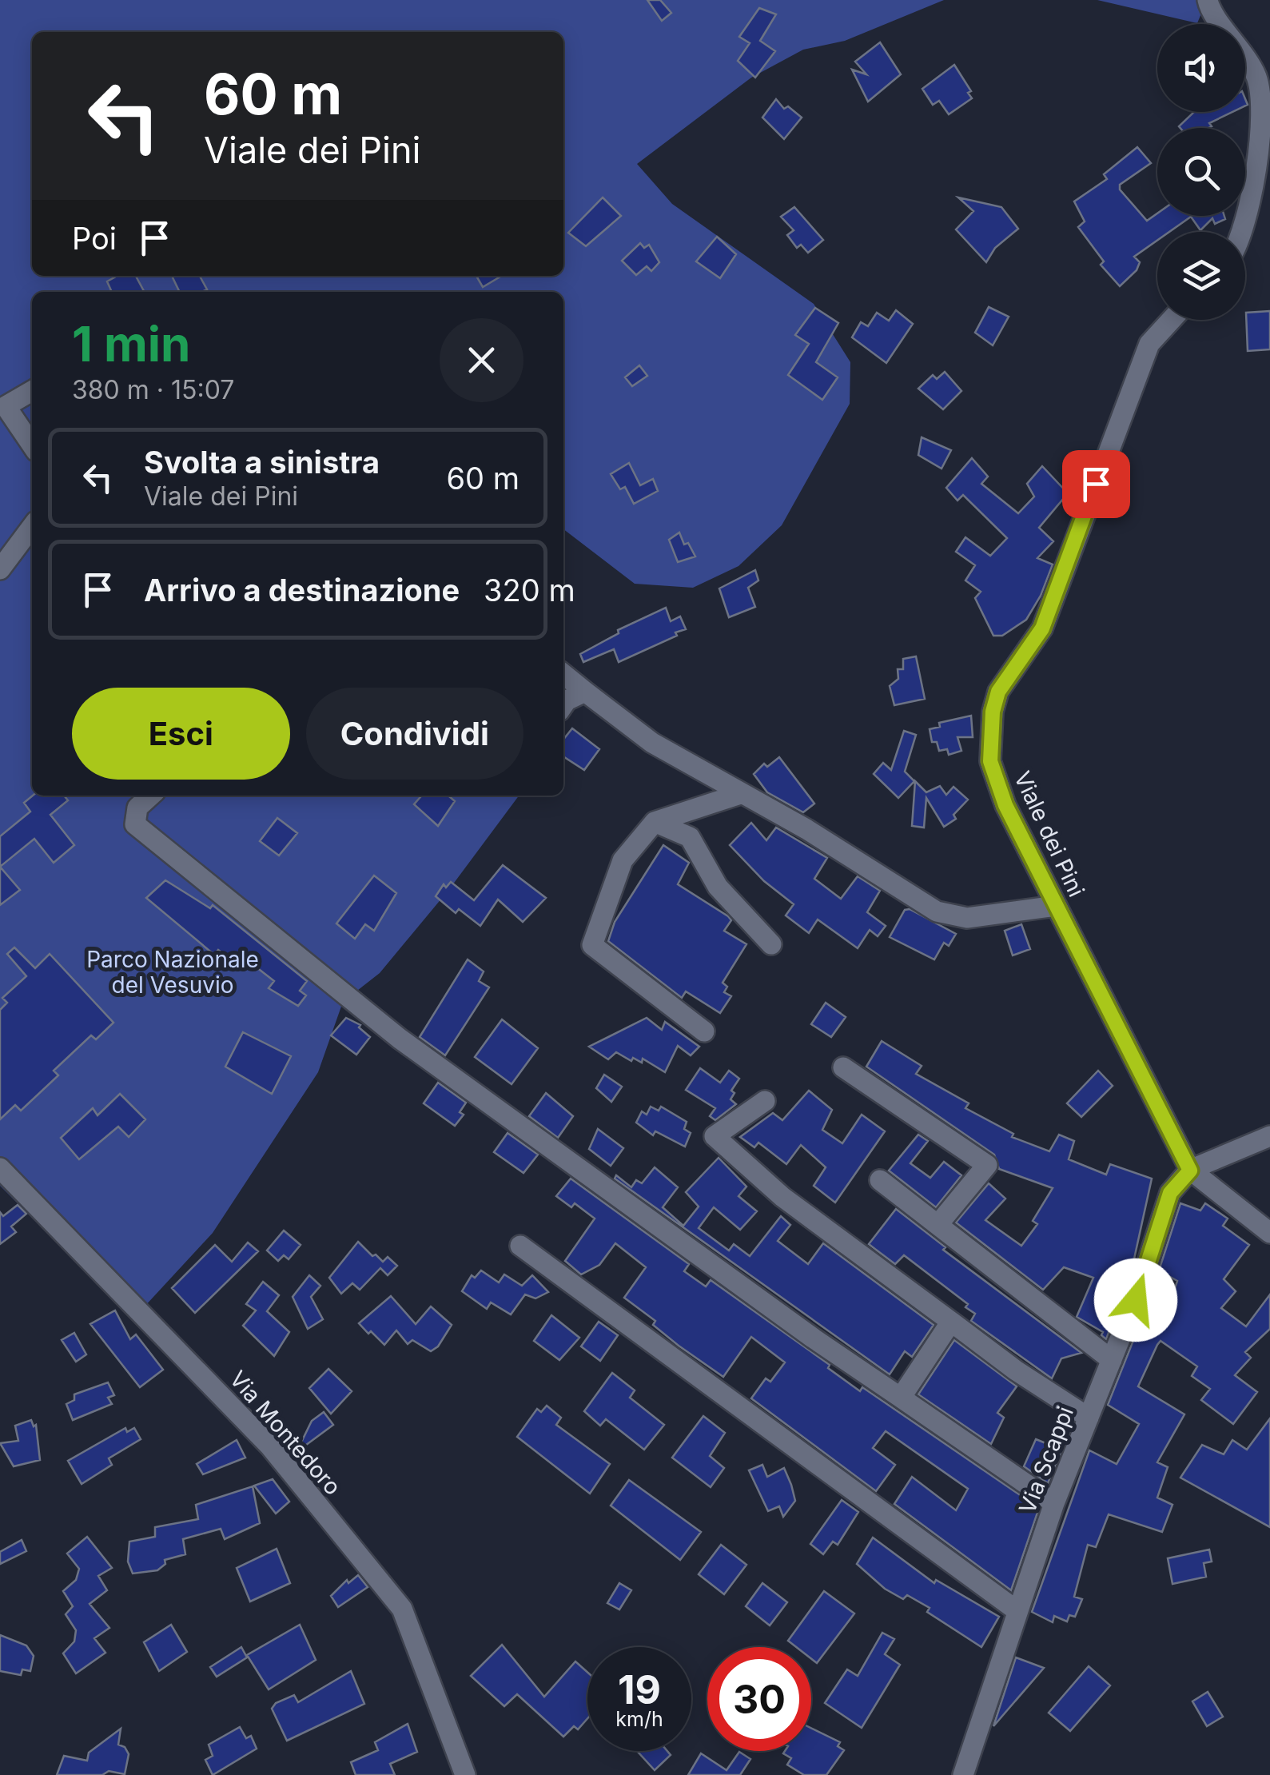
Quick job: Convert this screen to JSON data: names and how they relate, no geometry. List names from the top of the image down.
{
  "streets": {
    "street": ["Viale dei Pini", "Via Montedoro", "Via Scappi"]
  },
  "crossings": [
    ["Viale dei Pini", "Via Scappi"]
  ],
  "parks": ["Parco Nazionale del Vesuvio"],
  "page": {
    "turn": ["60 m", "Viale dei Pini"],
    "then": "Poi",
    "heading": ["1 min", "380 m · 15:07"],
    "list": [
      {
        "name": "Svolta a sinistra",
        "note": "Viale dei Pini",
        "value": "60 m"
      },
      {
        "name": "Arrivo a destinazione",
        "value": "320 m"
      }
    ],
    "buttons": ["Esci", "Condividi"],
    "speed": "19 km/h",
    "limit": "30"
  }
}
